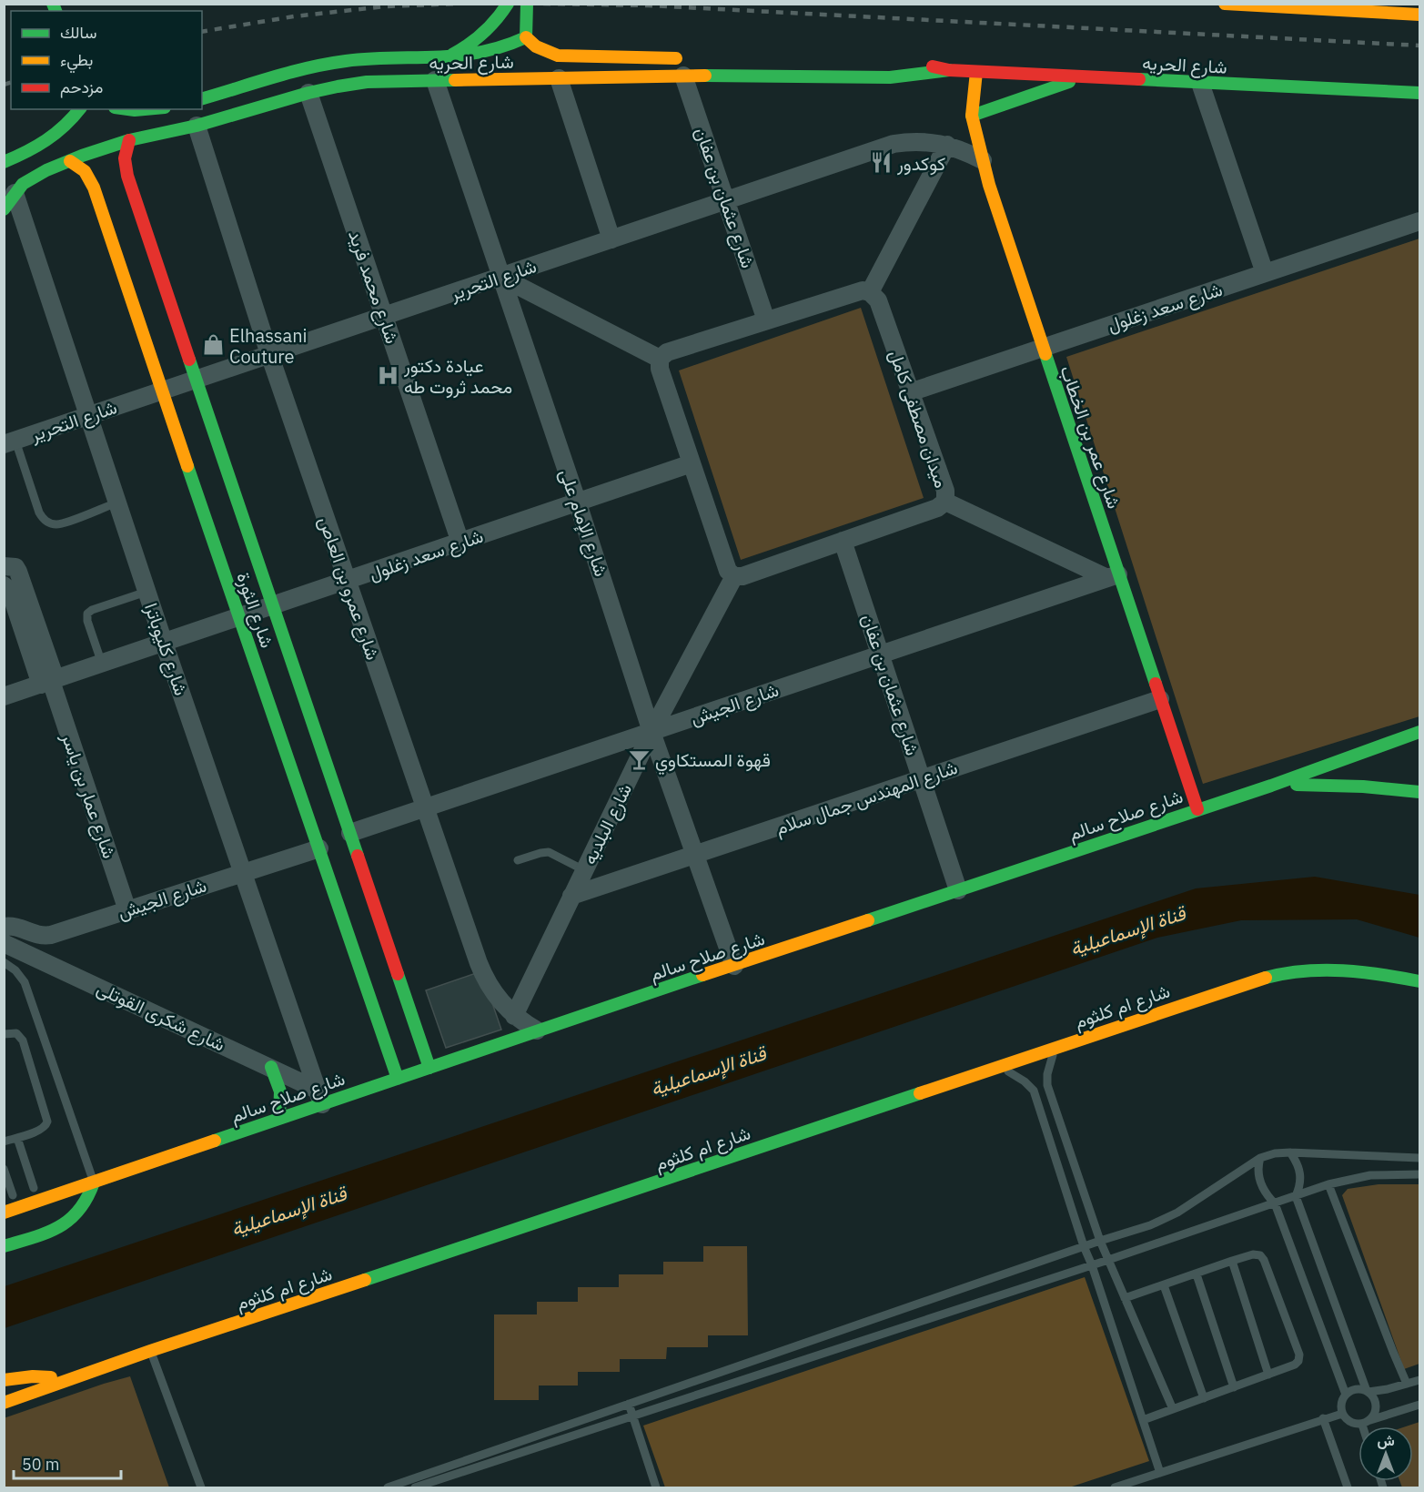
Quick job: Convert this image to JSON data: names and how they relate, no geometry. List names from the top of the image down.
{
  "streets": {
    "main road": [
      "شارع الحريه",
      "شارع عمر بن الخطاب",
      "شارع الثورة",
      "شارع صلاح سالم",
      "شارع ام كلثوم"
    ],
    "street": [
      "شارع عثمان بن عفان",
      "شارع التحرير",
      "شارع محمد فريد",
      "شارع سعد زغلول",
      "ميدان مصطفى كامل",
      "شارع الإمام على",
      "شارع عمرو بن العاص",
      "شارع كليوباترا",
      "شارع الجيش",
      "شارع عمار بن ياسر",
      "شارع المهندس جمال سلام",
      "شارع البلديه",
      "شارع شكرى القوتلى"
    ]
  },
  "crossings": [
    ["شارع الحريه", "شارع عثمان بن عفان"],
    ["شارع الحريه", "شارع محمد فريد"],
    ["شارع الحريه", "شارع عمر بن الخطاب"],
    ["شارع الحريه", "شارع الإمام على"],
    ["شارع الحريه", "شارع عمرو بن العاص"],
    ["شارع الحريه", "شارع الثورة"],
    ["شارع الحريه", "شارع كليوباترا"],
    ["شارع عثمان بن عفان", "شارع التحرير"],
    ["شارع عثمان بن عفان", "ميدان مصطفى كامل"],
    ["شارع عثمان بن عفان", "شارع الجيش"],
    ["شارع عثمان بن عفان", "شارع المهندس جمال سلام"],
    ["شارع عثمان بن عفان", "شارع صلاح سالم"],
    ["شارع التحرير", "شارع محمد فريد"],
    ["شارع التحرير", "شارع عمر بن الخطاب"],
    ["شارع التحرير", "شارع الإمام على"],
    ["شارع التحرير", "شارع عمرو بن العاص"],
    ["شارع التحرير", "شارع الثورة"],
    ["شارع التحرير", "شارع كليوباترا"],
    ["شارع محمد فريد", "شارع سعد زغلول"],
    ["شارع سعد زغلول", "ميدان مصطفى كامل"],
    ["شارع سعد زغلول", "شارع عمر بن الخطاب"],
    ["شارع سعد زغلول", "شارع الإمام على"],
    ["شارع سعد زغلول", "شارع عمرو بن العاص"],
    ["شارع سعد زغلول", "شارع الثورة"],
    ["شارع سعد زغلول", "شارع كليوباترا"],
    ["شارع سعد زغلول", "شارع عمار بن ياسر"],
    ["ميدان مصطفى كامل", "شارع البلديه"],
    ["شارع عمر بن الخطاب", "شارع الجيش"],
    ["شارع عمر بن الخطاب", "شارع المهندس جمال سلام"],
    ["شارع عمر بن الخطاب", "شارع صلاح سالم"],
    ["شارع الإمام على", "شارع الجيش"],
    ["شارع الإمام على", "شارع المهندس جمال سلام"],
    ["شارع الإمام على", "شارع صلاح سالم"],
    ["شارع الإمام على", "شارع البلديه"],
    ["شارع عمرو بن العاص", "شارع الجيش"],
    ["شارع عمرو بن العاص", "شارع صلاح سالم"],
    ["شارع عمرو بن العاص", "شارع البلديه"],
    ["شارع الثورة", "شارع الجيش"],
    ["شارع الثورة", "شارع صلاح سالم"],
    ["شارع كليوباترا", "شارع الجيش"],
    ["شارع كليوباترا", "شارع صلاح سالم"],
    ["شارع كليوباترا", "شارع شكرى القوتلى"],
    ["شارع الجيش", "شارع عمار بن ياسر"],
    ["شارع الجيش", "شارع البلديه"],
    ["شارع المهندس جمال سلام", "شارع البلديه"],
    ["شارع صلاح سالم", "شارع شكرى القوتلى"]
  ],
  "water": ["قناة الإسماعيلية"],
  "places": {
    "restaurant": ["كوكدور"],
    "shop": ["Elhassani Couture"],
    "hospital": ["عيادة دكتور محمد ثروت طه"],
    "bar": ["قهوة المستكاوي"]
  },
  "legend": ["سالك", "بطيء", "مزدحم"],
  "scale_bar": "50 m",
  "north": "top"
}
